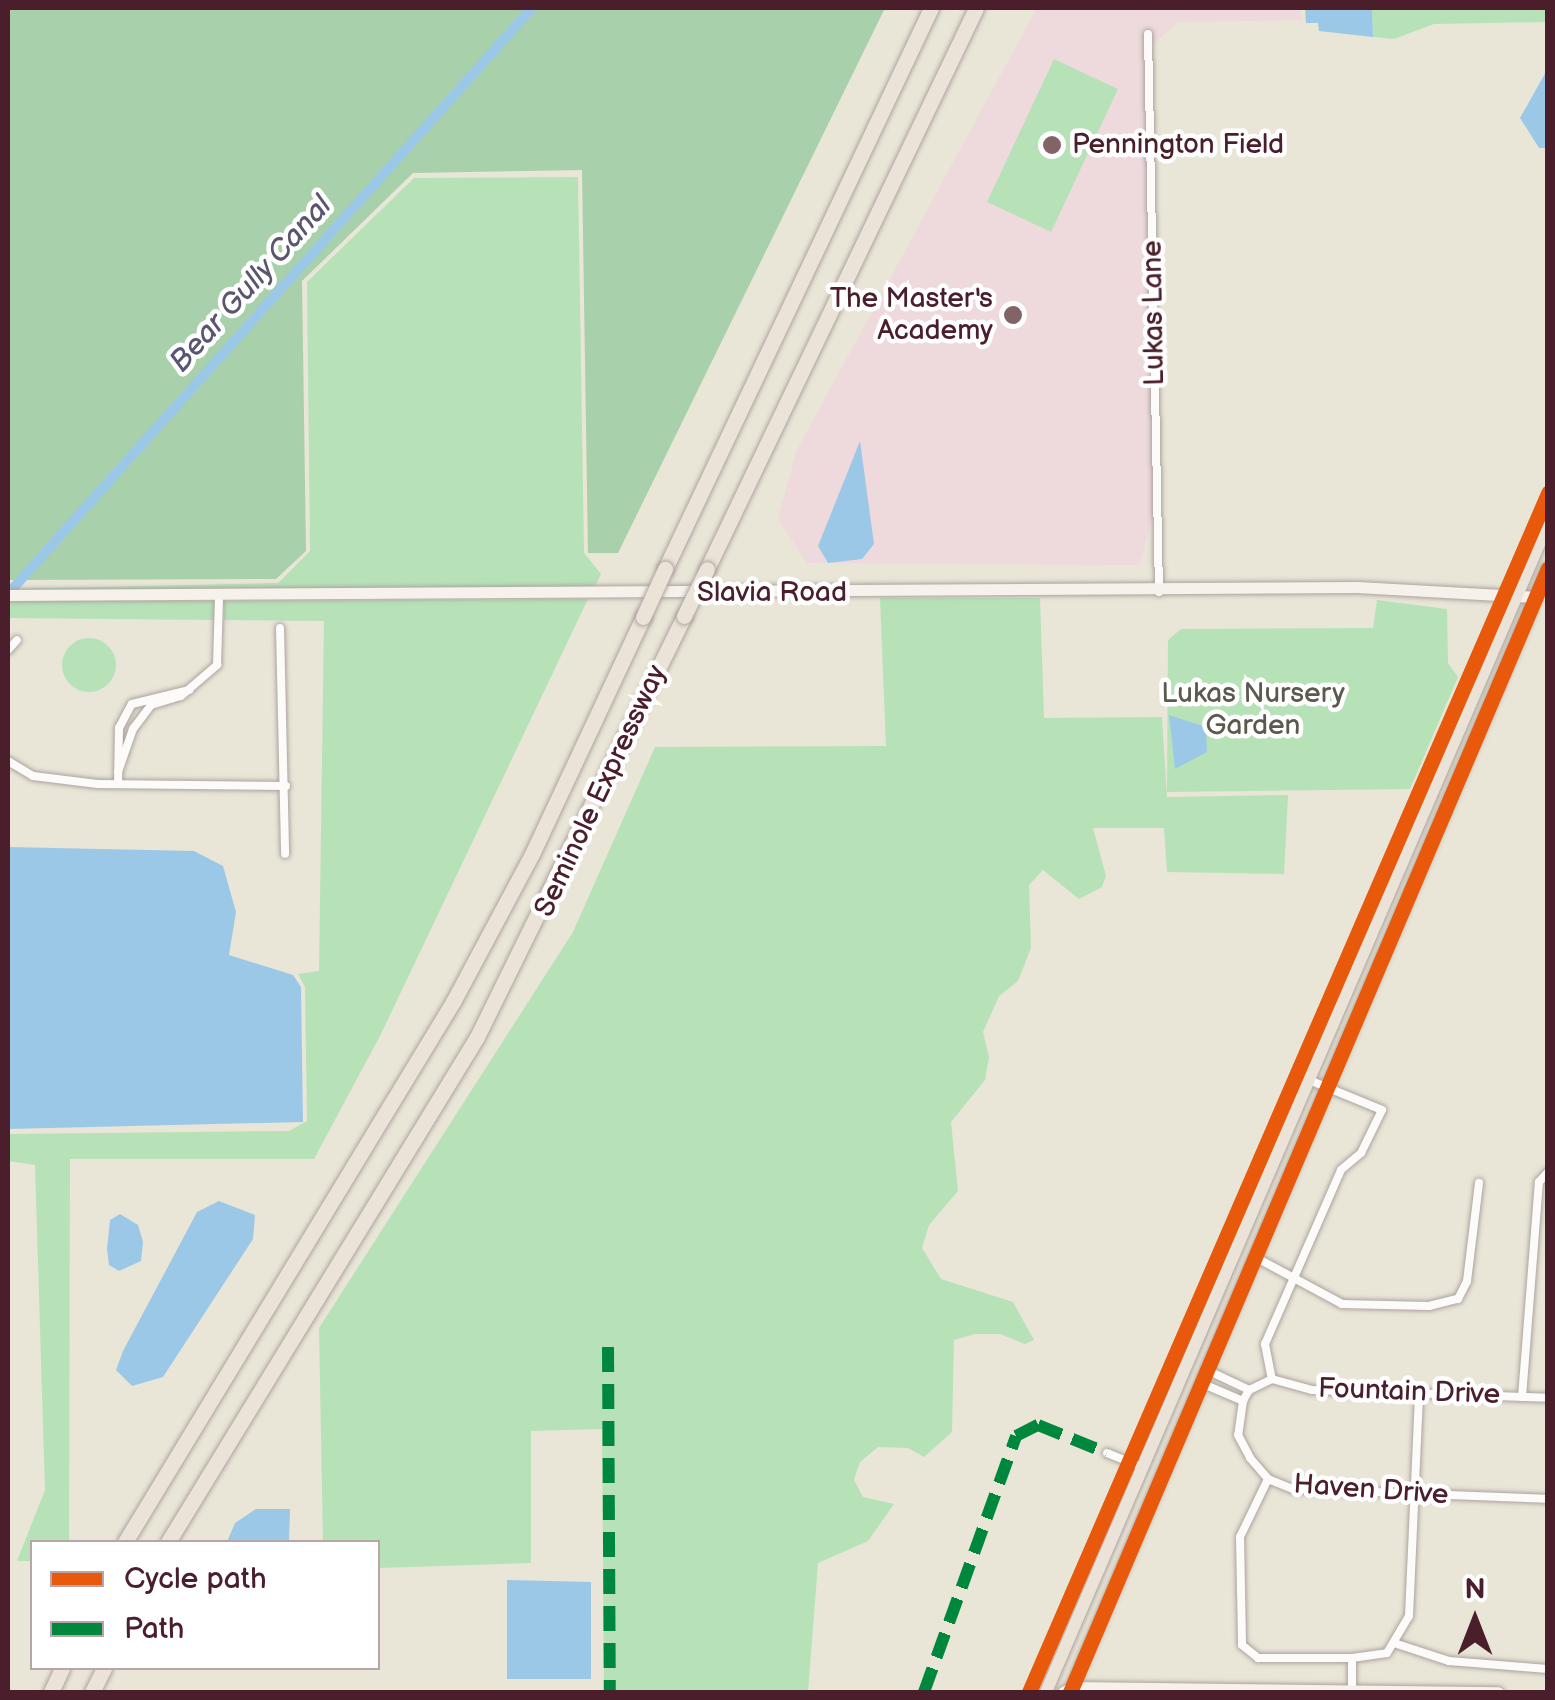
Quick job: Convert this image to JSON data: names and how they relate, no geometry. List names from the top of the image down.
{
  "streets": {
    "highway": ["Seminole Expressway"],
    "street": [
      "Lukas Lane",
      "Slavia Road",
      "Fountain Drive",
      "Haven Drive"
    ]
  },
  "crossings": [
    ["Lukas Lane", "Slavia Road"]
  ],
  "water": ["Bear Gully Canal"],
  "parks": ["Lukas Nursery Garden"],
  "places": ["Pennington Field", "The Master's Academy"],
  "legend": ["Cycle path", "Path"],
  "north": "top"
}
